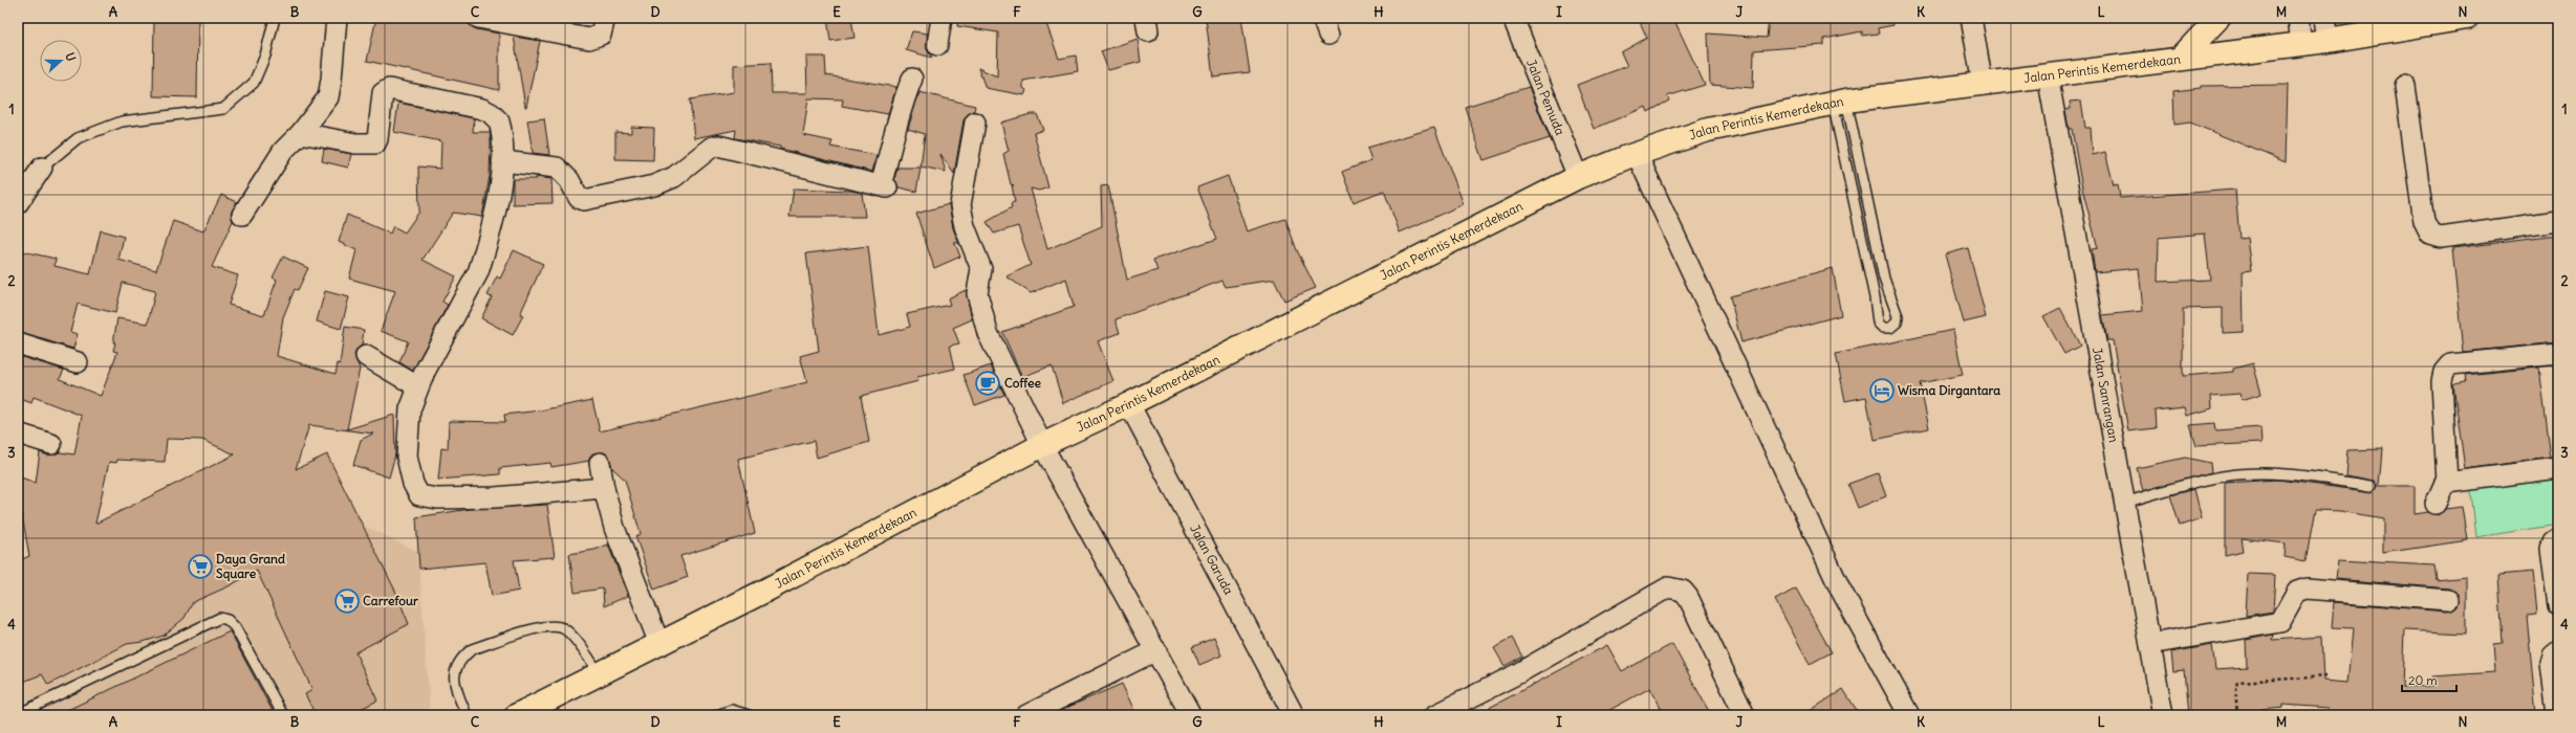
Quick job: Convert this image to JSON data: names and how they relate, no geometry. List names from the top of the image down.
{
  "streets": {
    "highway": ["Jalan Perintis Kemerdekaan"],
    "street": ["Jalan Pemuda", "Jalan Sanrangan", "Jalan Garuda"]
  },
  "crossings": [
    ["Jalan Perintis Kemerdekaan", "Jalan Pemuda"],
    ["Jalan Perintis Kemerdekaan", "Jalan Sanrangan"],
    ["Jalan Perintis Kemerdekaan", "Jalan Garuda"]
  ],
  "places": {
    "cafe": ["Coffee"],
    "hotel": ["Wisma Dirgantara"],
    "supermarket": ["Daya Grand Square", "Carrefour"]
  },
  "scale_bar": "20 m",
  "north": "right",
  "grid": {
    "columns": [
      "A",
      "B",
      "C",
      "D",
      "E",
      "F",
      "G",
      "H",
      "I",
      "J",
      "K",
      "L",
      "M",
      "N"
    ],
    "rows": [
      "1",
      "2",
      "3",
      "4"
    ]
  }
}
